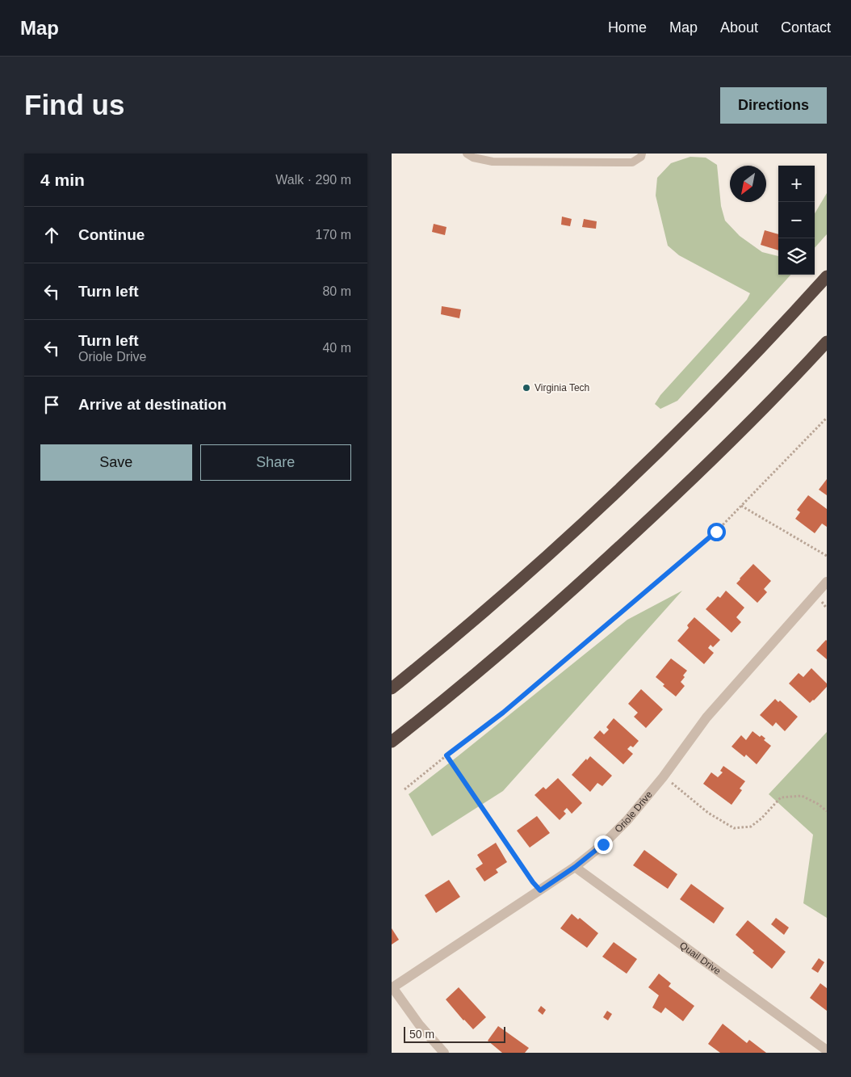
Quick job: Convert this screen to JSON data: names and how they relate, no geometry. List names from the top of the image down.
{
  "streets": {
    "street": ["Oriole Drive", "Quail Drive"]
  },
  "crossings": [
    ["Oriole Drive", "Quail Drive"]
  ],
  "places": ["Virginia Tech"],
  "scale_bar": "50 m",
  "north": "bottom left",
  "page": {
    "header": "Map",
    "nav": [
      "Home",
      "Map",
      "About",
      "Contact"
    ],
    "buttons": [
      "Directions",
      ["Save", "Share"]
    ],
    "title": "Find us",
    "heading": ["4 min", "Walk · 290 m"],
    "map_buttons": ["+", "−"],
    "list": [
      ["Continue", "170 m"],
      ["Turn left", "80 m"],
      ["Turn left", "Oriole Drive", "40 m"],
      "Arrive at destination"
    ],
    "scale": "50 m"
  }
}
